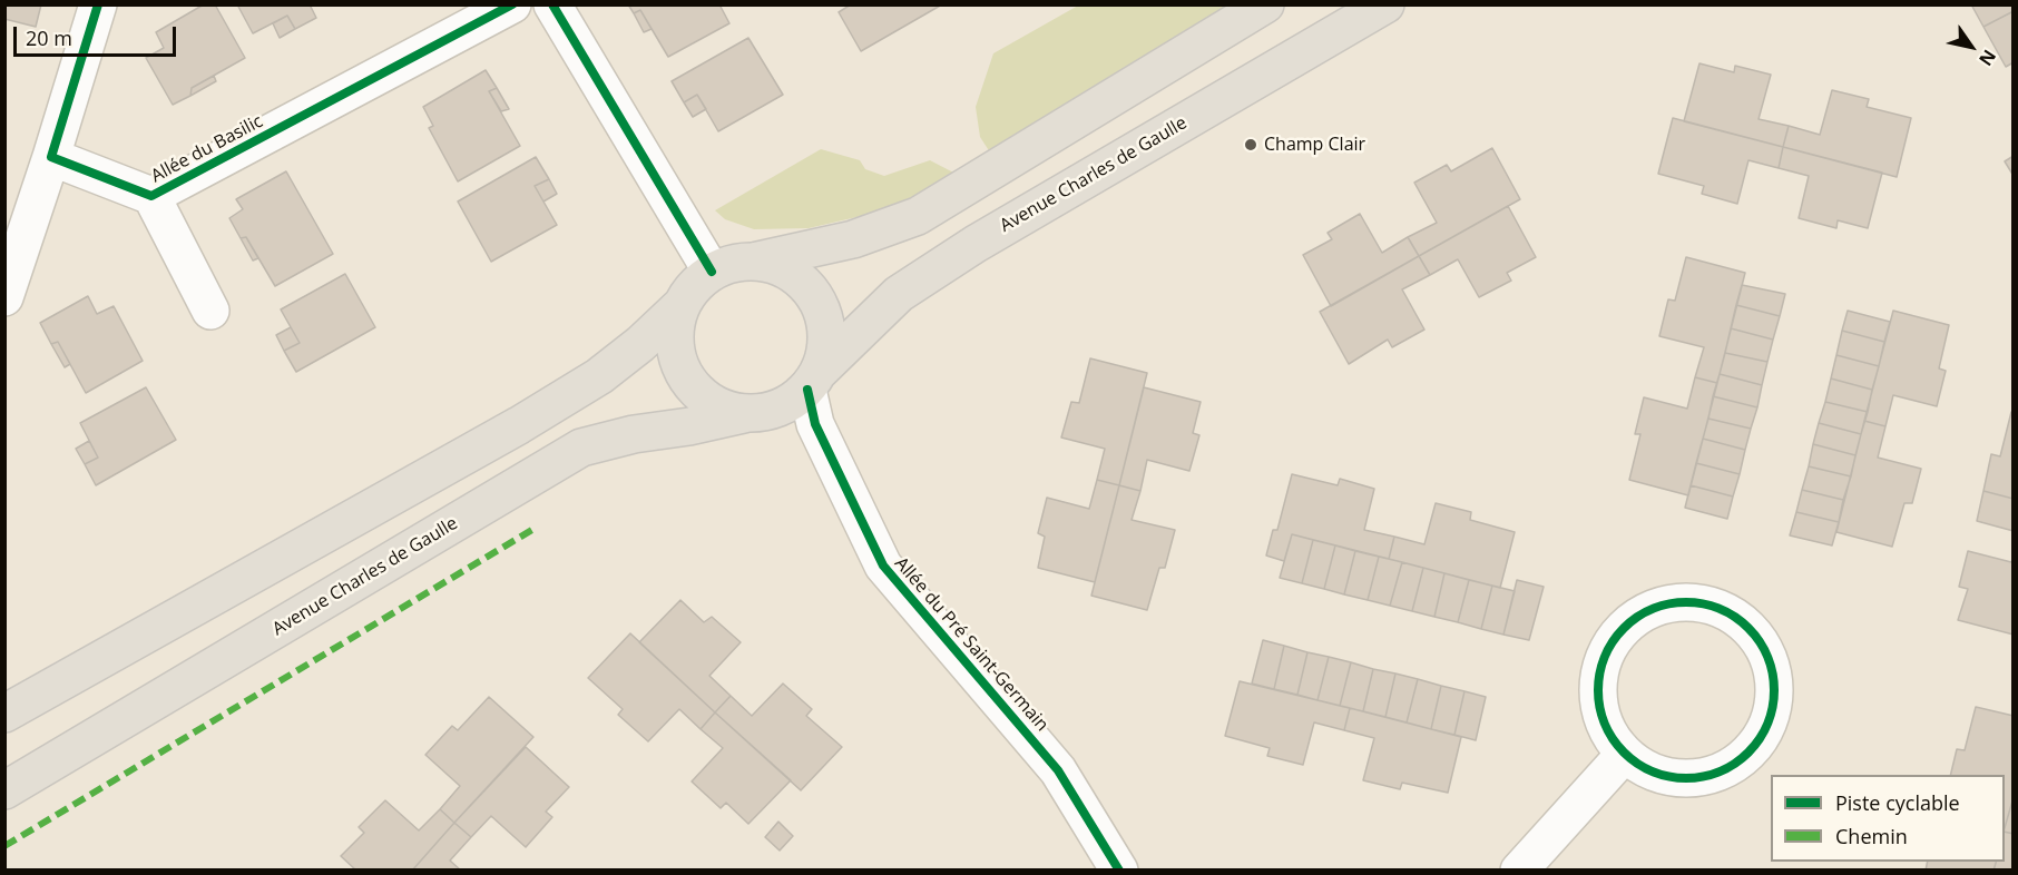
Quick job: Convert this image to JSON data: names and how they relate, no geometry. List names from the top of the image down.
{
  "streets": {
    "main road": ["Avenue Charles de Gaulle"],
    "street": ["Allée du Basilic", "Allée du Pré Saint-Germain"]
  },
  "crossings": [
    ["Avenue Charles de Gaulle", "Allée du Pré Saint-Germain"]
  ],
  "places": ["Champ Clair"],
  "legend": ["Piste cyclable", "Chemin"],
  "scale_bar": "20 m",
  "north": "bottom right"
}
